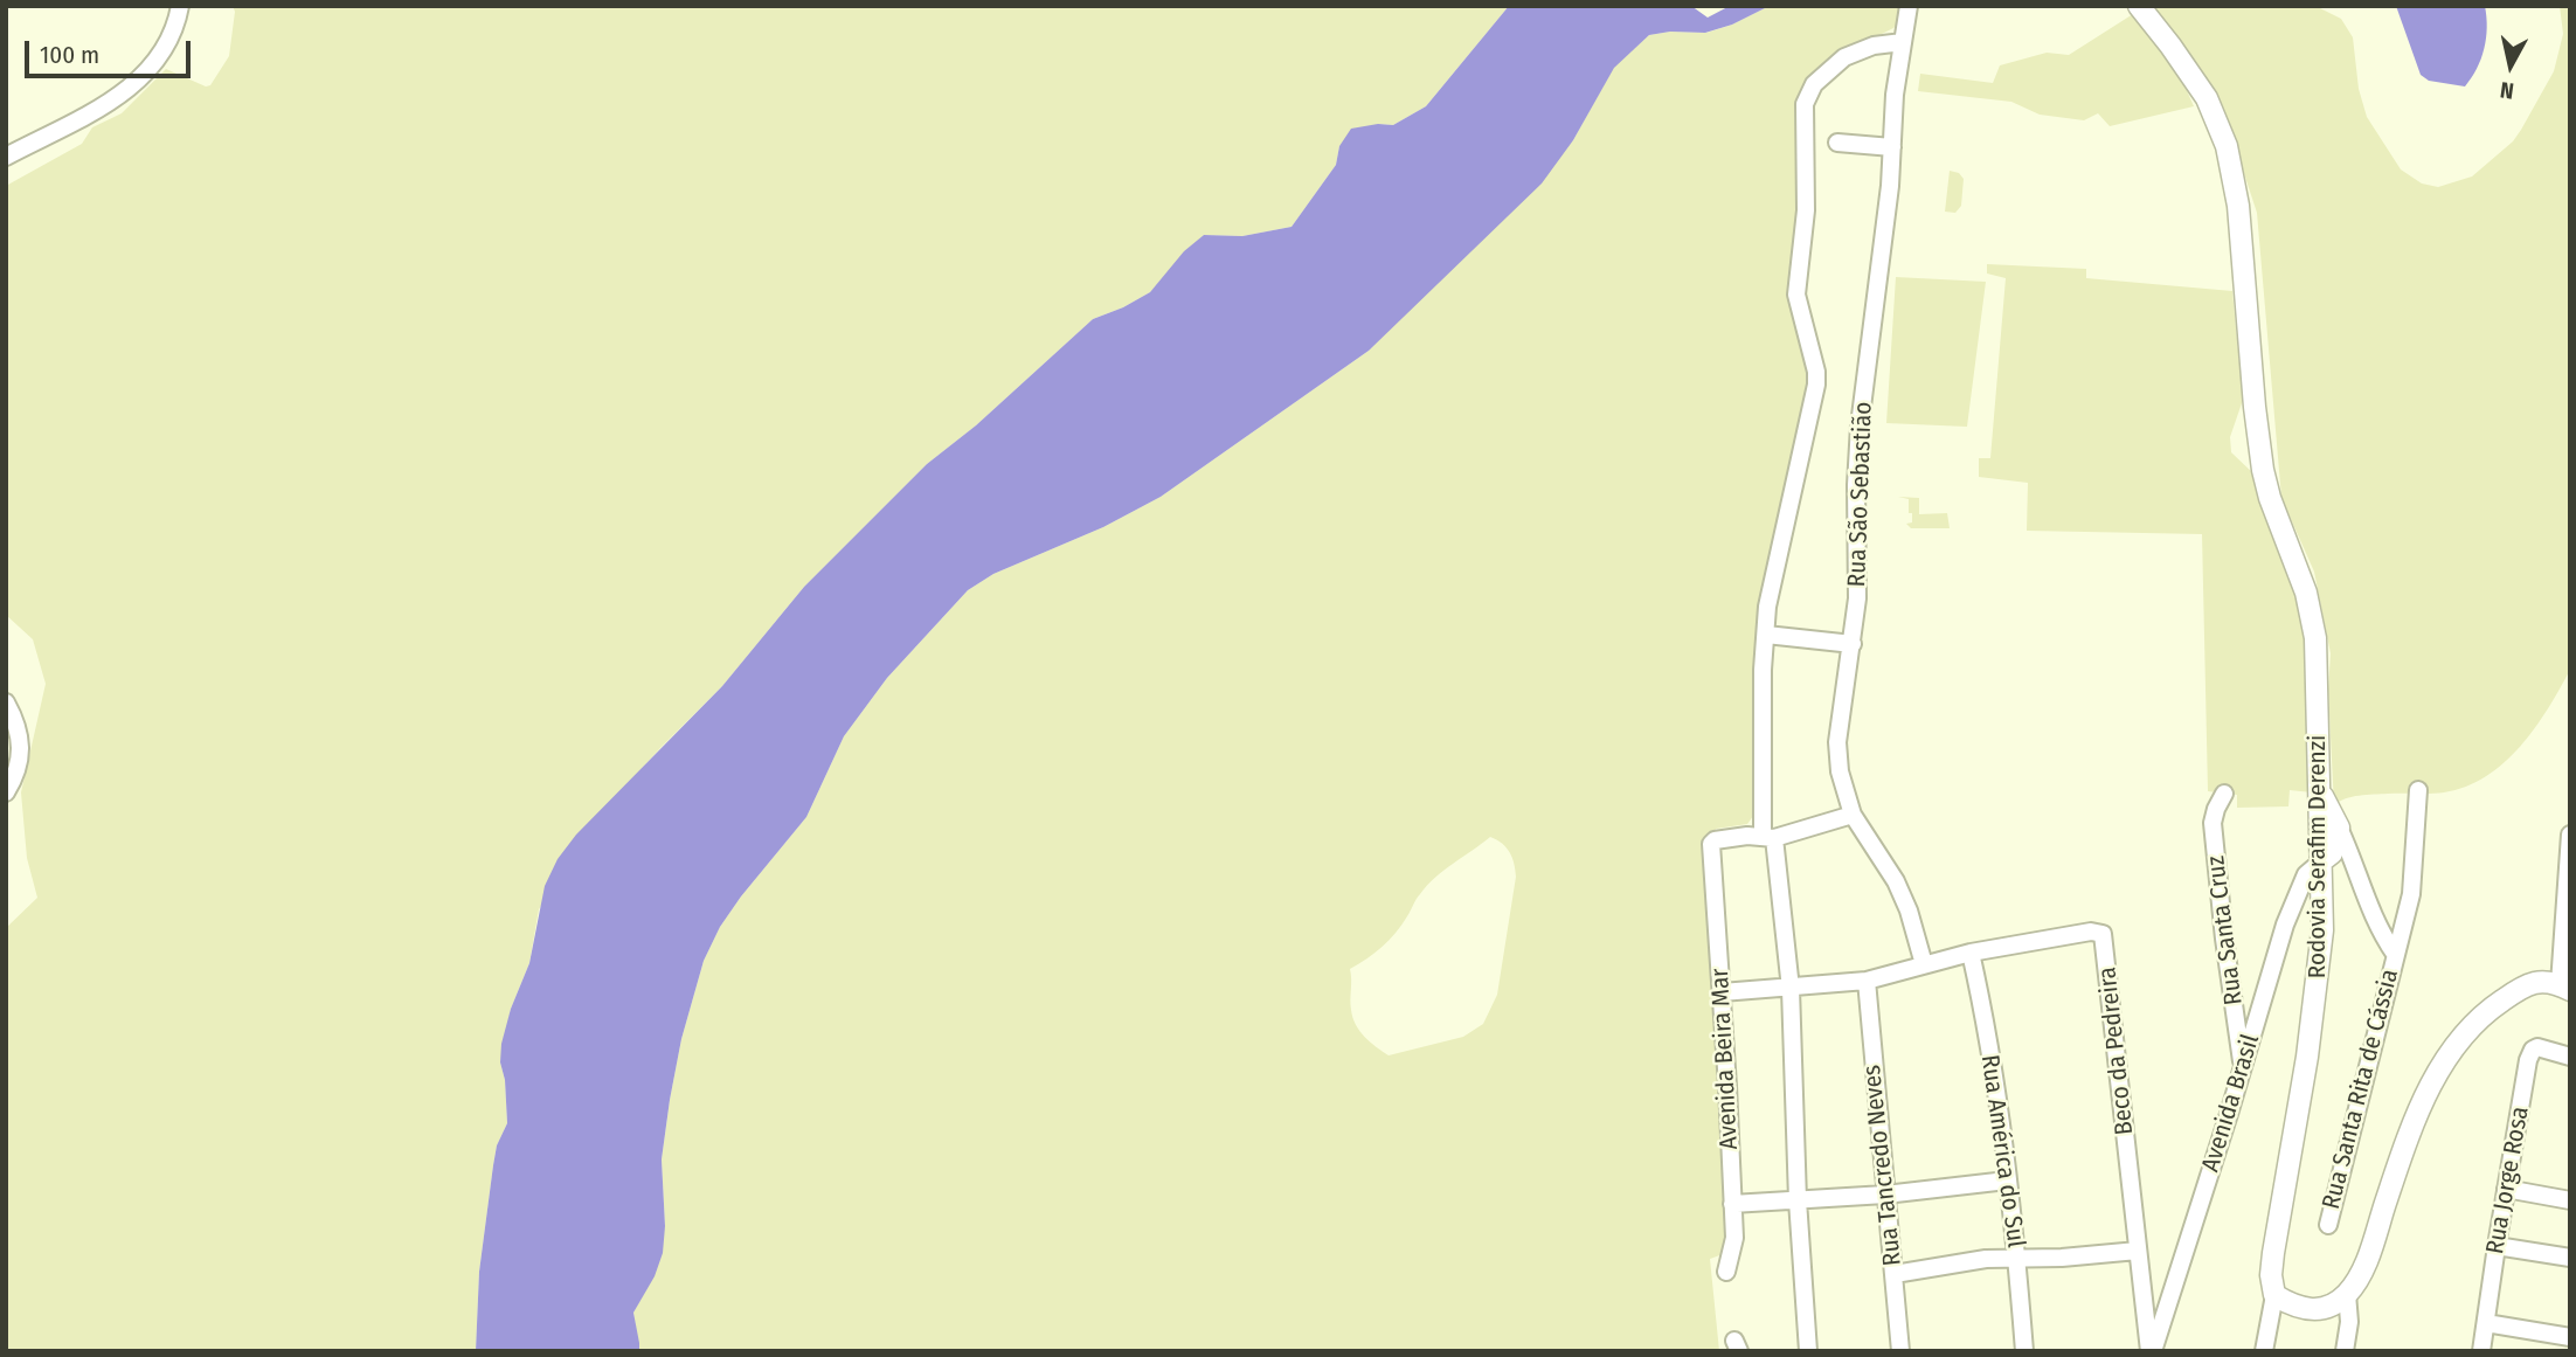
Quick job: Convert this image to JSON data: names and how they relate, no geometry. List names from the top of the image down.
{
  "streets": {
    "main road": ["Rodovia Serafim Derenzi"],
    "street": [
      "Rua São Sebastião",
      "Rua Santa Cruz",
      "Beco da Pedreira",
      "Avenida Beira Mar",
      "Rua Santa Rita de Cássia",
      "Avenida Brasil",
      "Rua América do Sul",
      "Rua Tancredo Neves",
      "Rua Jorge Rosa"
    ]
  },
  "crossings": [
    ["Rua São Sebastião", "Beco da Pedreira"],
    ["Rodovia Serafim Derenzi", "Avenida Brasil"],
    ["Rua Santa Cruz", "Avenida Brasil"],
    ["Beco da Pedreira", "Avenida Beira Mar"],
    ["Beco da Pedreira", "Avenida Brasil"],
    ["Beco da Pedreira", "Rua América do Sul"],
    ["Beco da Pedreira", "Rua Tancredo Neves"]
  ],
  "scale_bar": "100 m",
  "north": "bottom"
}
